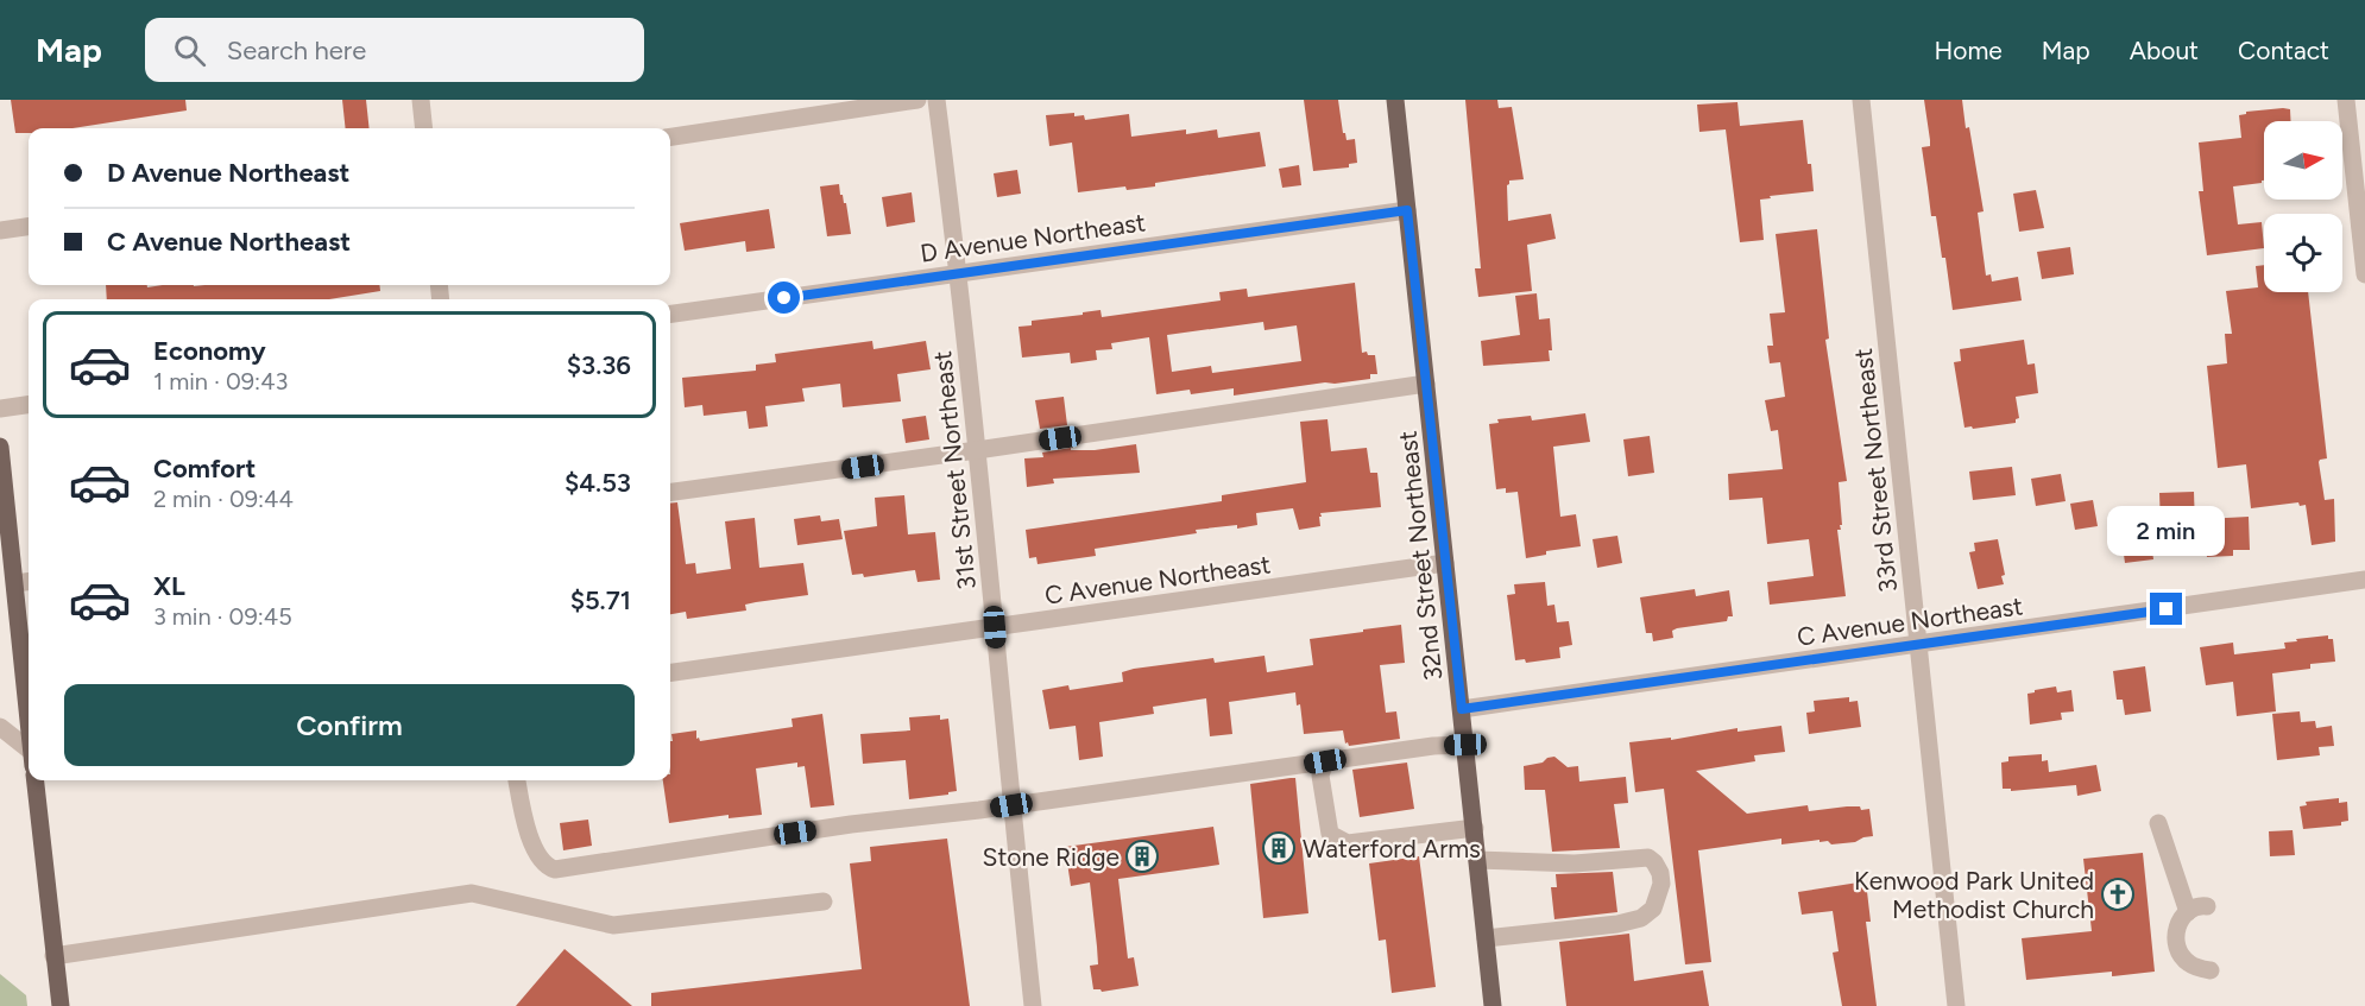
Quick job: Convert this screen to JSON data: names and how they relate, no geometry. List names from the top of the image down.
{
  "streets": {
    "main road": ["32nd Street Northeast"],
    "street": [
      "D Avenue Northeast",
      "31st Street Northeast",
      "33rd Street Northeast",
      "C Avenue Northeast"
    ]
  },
  "crossings": [
    ["D Avenue Northeast", "31st Street Northeast"],
    ["D Avenue Northeast", "32nd Street Northeast"],
    ["31st Street Northeast", "C Avenue Northeast"],
    ["33rd Street Northeast", "C Avenue Northeast"],
    ["32nd Street Northeast", "C Avenue Northeast"]
  ],
  "places": {
    "building": ["Waterford Arms", "Stone Ridge"],
    "church": ["Kenwood Park United Methodist Church"]
  },
  "north": "right",
  "page": {
    "header": "Map",
    "search": "Search here",
    "nav": [
      "Home",
      "Map",
      "About",
      "Contact"
    ],
    "banner": ["D Avenue Northeast", "C Avenue Northeast"],
    "list": [
      {
        "name": "Economy",
        "note": "1 min · 09:43",
        "value": "$3.36"
      },
      {
        "name": "Comfort",
        "note": "2 min · 09:44",
        "value": "$4.53"
      },
      {
        "name": "XL",
        "note": "3 min · 09:45",
        "value": "$5.71"
      }
    ],
    "bubble": "2 min",
    "buttons": "Confirm"
  }
}
